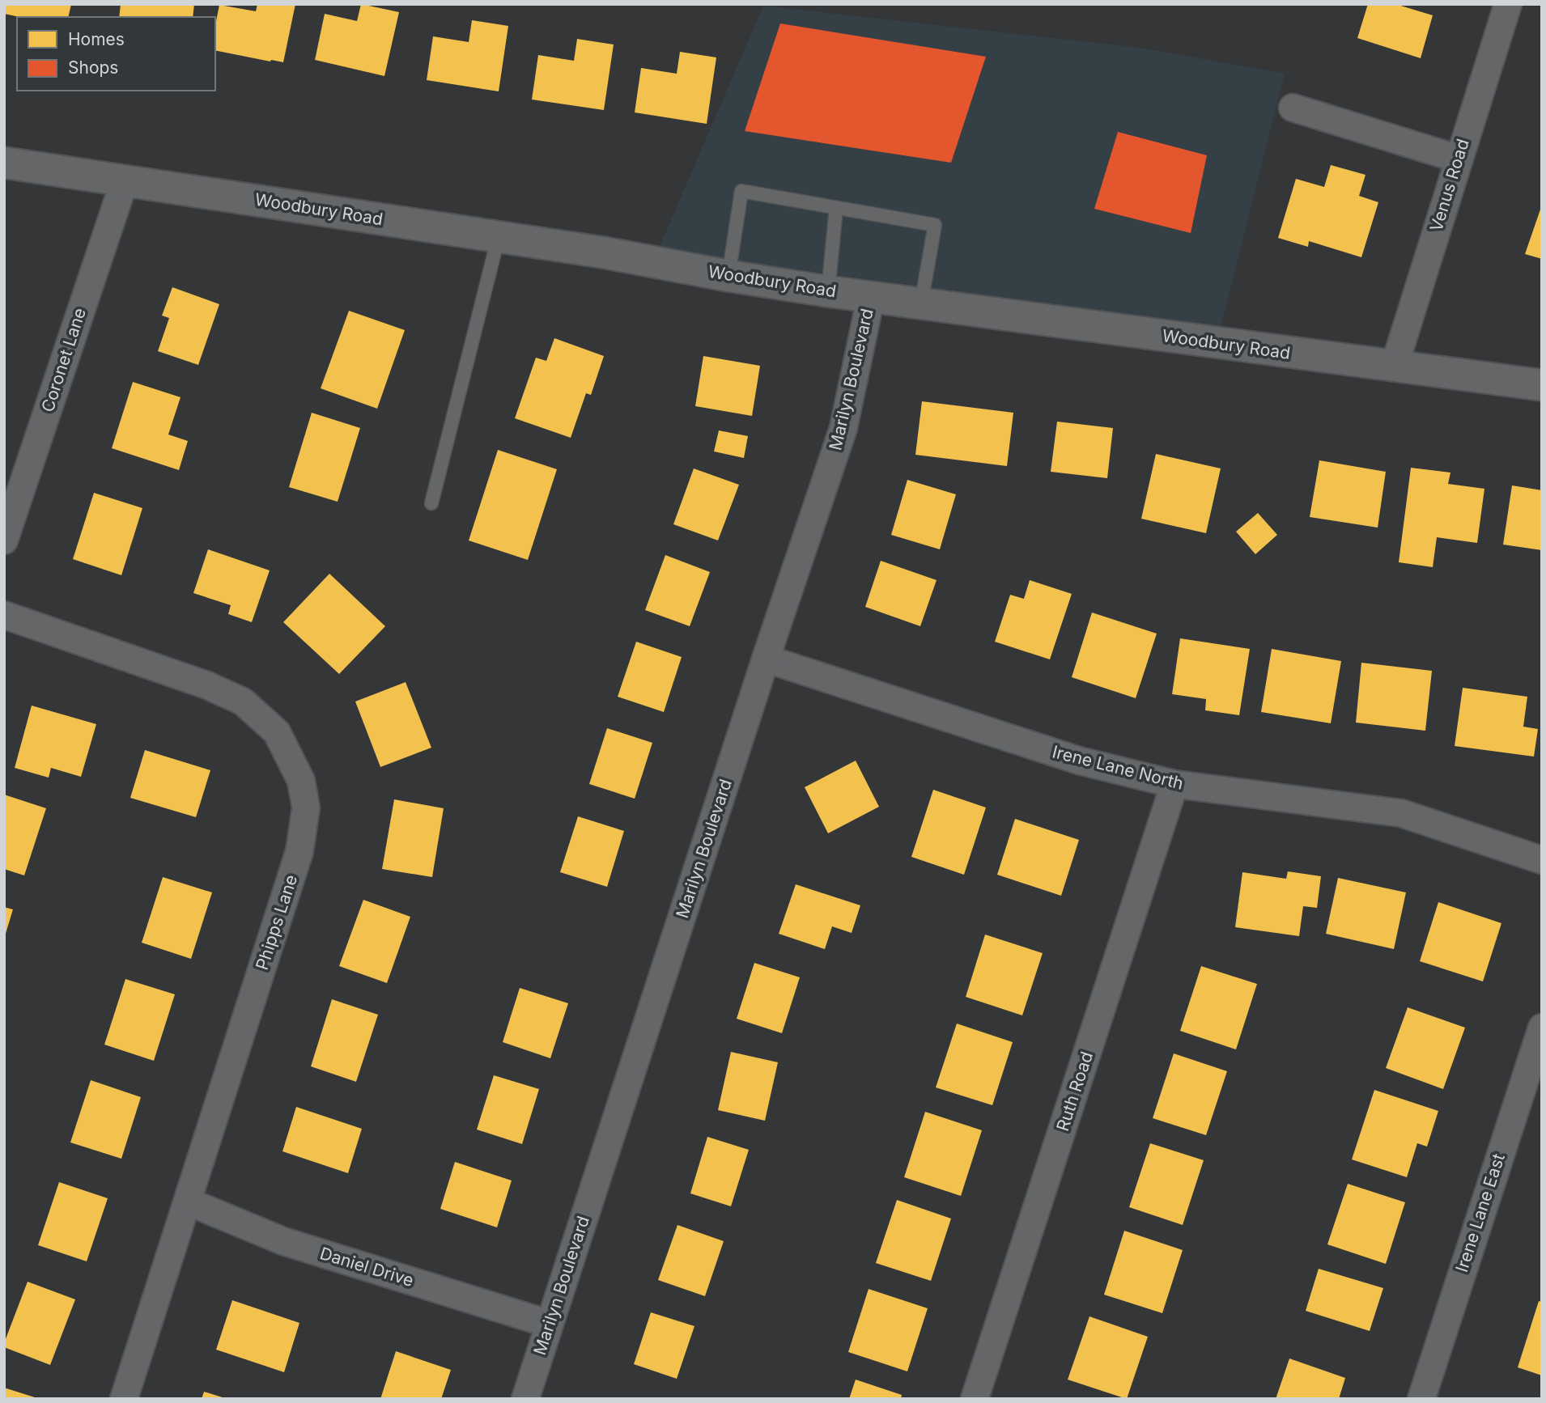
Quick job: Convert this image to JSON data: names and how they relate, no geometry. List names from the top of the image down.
{
  "streets": {
    "main road": ["Woodbury Road"],
    "street": [
      "Venus Road",
      "Coronet Lane",
      "Marilyn Boulevard",
      "Irene Lane North",
      "Phipps Lane",
      "Ruth Road",
      "Irene Lane East",
      "Daniel Drive"
    ]
  },
  "crossings": [
    ["Venus Road", "Woodbury Road"],
    ["Woodbury Road", "Coronet Lane"],
    ["Woodbury Road", "Marilyn Boulevard"],
    ["Marilyn Boulevard", "Irene Lane North"],
    ["Marilyn Boulevard", "Daniel Drive"],
    ["Irene Lane North", "Ruth Road"],
    ["Phipps Lane", "Daniel Drive"]
  ],
  "legend": ["Homes", "Shops"]
}
